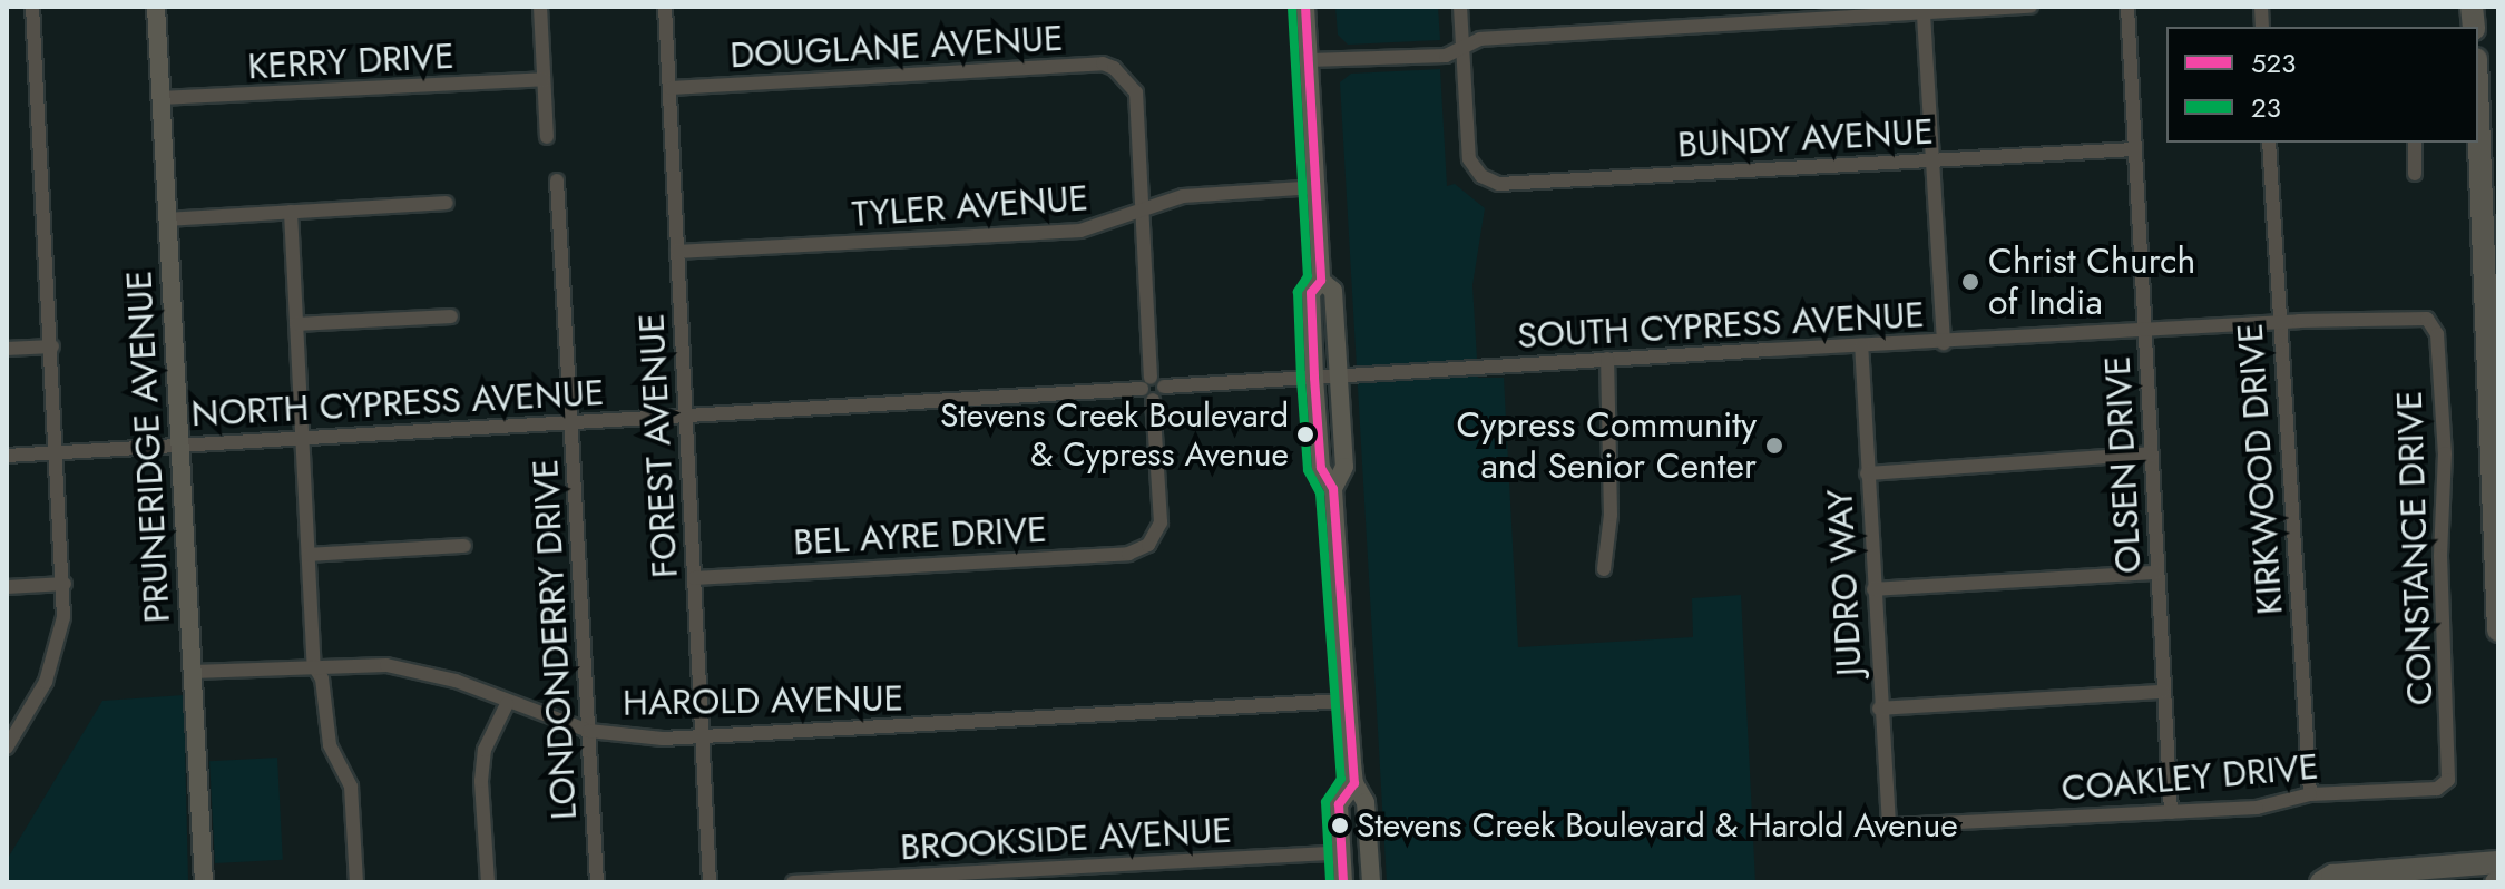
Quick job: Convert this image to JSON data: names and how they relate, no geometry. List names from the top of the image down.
{
  "streets": {
    "main road": ["PRUNERIDGE AVENUE"],
    "street": [
      "DOUGLANE AVENUE",
      "KERRY DRIVE",
      "BUNDY AVENUE",
      "TYLER AVENUE",
      "SOUTH CYPRESS AVENUE",
      "NORTH CYPRESS AVENUE",
      "FOREST AVENUE",
      "OLSEN DRIVE",
      "KIRKWOOD DRIVE",
      "BEL AYRE DRIVE",
      "CONSTANCE DRIVE",
      "JUDRO WAY",
      "LONDONDERRY DRIVE",
      "HAROLD AVENUE",
      "COAKLEY DRIVE",
      "BROOKSIDE AVENUE"
    ]
  },
  "crossings": [
    ["DOUGLANE AVENUE", "TYLER AVENUE"],
    ["DOUGLANE AVENUE", "FOREST AVENUE"],
    ["KERRY DRIVE", "PRUNERIDGE AVENUE"],
    ["BUNDY AVENUE", "OLSEN DRIVE"],
    ["TYLER AVENUE", "FOREST AVENUE"],
    ["SOUTH CYPRESS AVENUE", "OLSEN DRIVE"],
    ["SOUTH CYPRESS AVENUE", "KIRKWOOD DRIVE"],
    ["SOUTH CYPRESS AVENUE", "CONSTANCE DRIVE"],
    ["SOUTH CYPRESS AVENUE", "JUDRO WAY"],
    ["NORTH CYPRESS AVENUE", "FOREST AVENUE"],
    ["NORTH CYPRESS AVENUE", "PRUNERIDGE AVENUE"],
    ["NORTH CYPRESS AVENUE", "LONDONDERRY DRIVE"],
    ["FOREST AVENUE", "BEL AYRE DRIVE"],
    ["FOREST AVENUE", "HAROLD AVENUE"],
    ["PRUNERIDGE AVENUE", "HAROLD AVENUE"],
    ["OLSEN DRIVE", "COAKLEY DRIVE"],
    ["KIRKWOOD DRIVE", "COAKLEY DRIVE"],
    ["CONSTANCE DRIVE", "COAKLEY DRIVE"],
    ["JUDRO WAY", "COAKLEY DRIVE"],
    ["LONDONDERRY DRIVE", "HAROLD AVENUE"]
  ],
  "places": [
    "Christ Church of India",
    "Stevens Creek Boulevard & Cypress Avenue",
    "Cypress Community and Senior Center",
    "Stevens Creek Boulevard & Harold Avenue"
  ],
  "lines": ["transit line 523", "transit line 23"],
  "legend": ["523", "23"]
}
